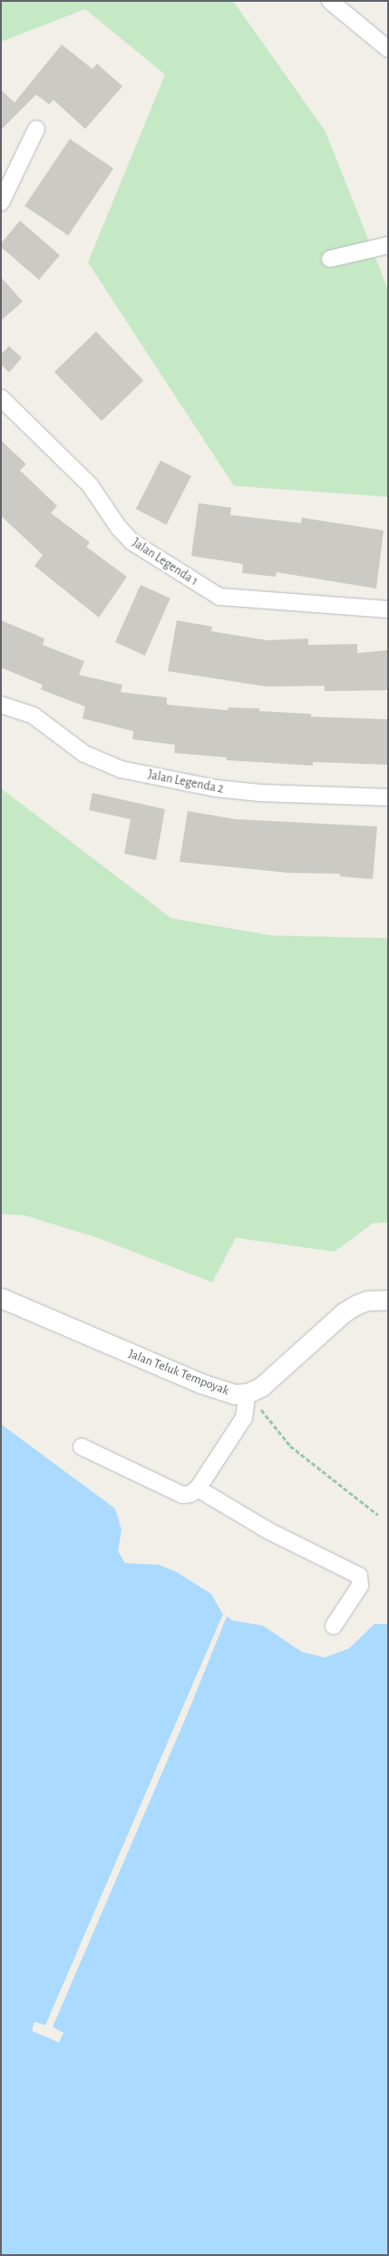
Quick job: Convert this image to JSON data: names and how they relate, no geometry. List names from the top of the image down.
{
  "streets": {
    "street": ["Jalan Legenda 1", "Jalan Legenda 2", "Jalan Teluk Tempoyak"]
  }
}
